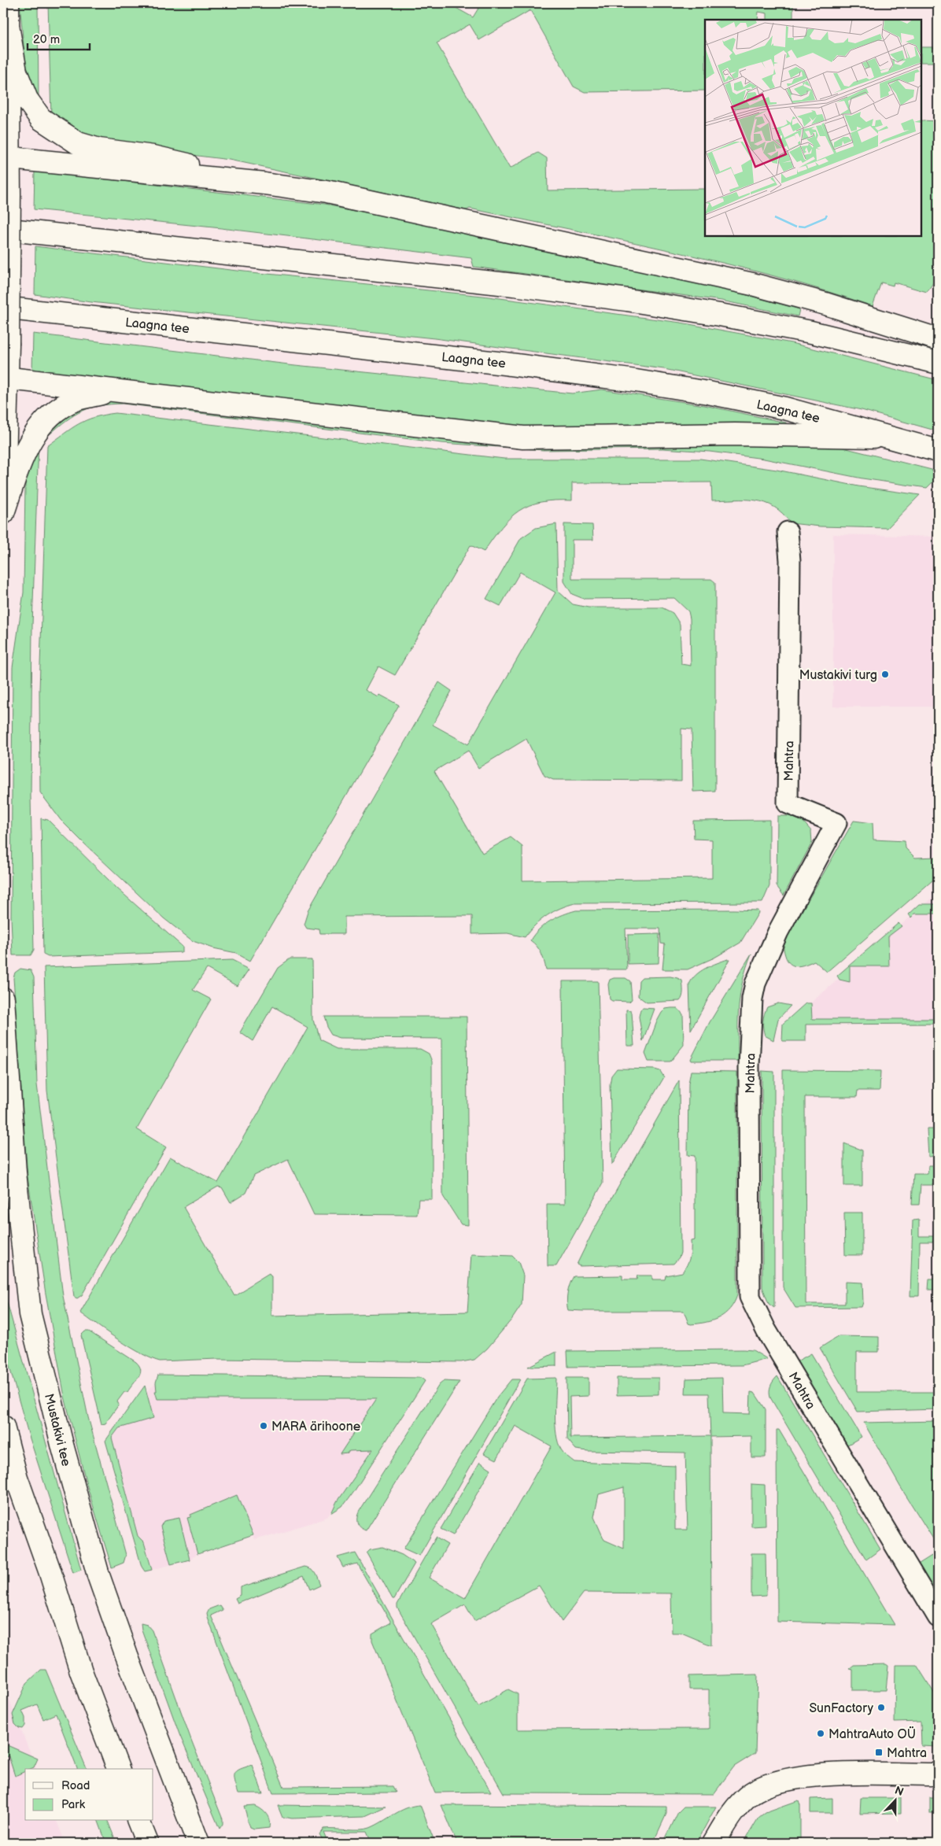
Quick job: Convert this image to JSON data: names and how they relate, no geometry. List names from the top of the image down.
{
  "streets": {
    "main road": ["Laagna tee", "Mustakivi tee"],
    "street": ["Mahtra"]
  },
  "places": {
    "other": [
      "Mustakivi turg",
      "MARA ärihoone",
      "SunFactory",
      "MahtraAuto OÜ"
    ],
    "transit": ["Mahtra"]
  },
  "legend": ["Road", "Park"],
  "scale_bar": "20 m",
  "north": "top"
}
